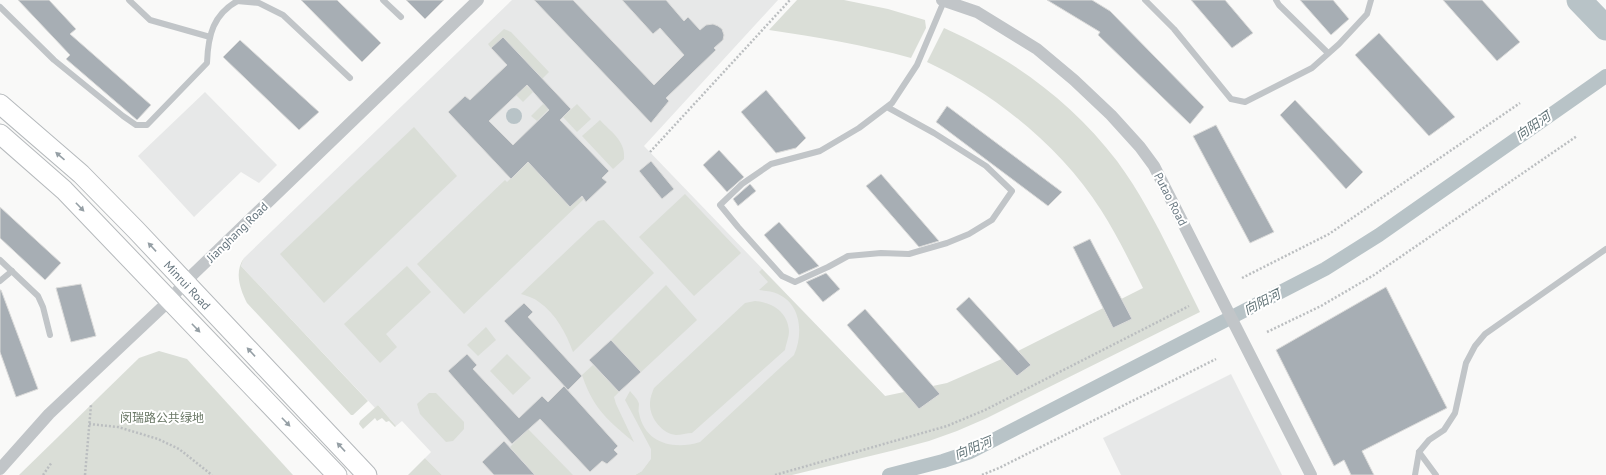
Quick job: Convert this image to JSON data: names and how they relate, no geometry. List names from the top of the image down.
{
  "streets": {
    "main road": ["Minrui Road"],
    "street": ["Putao Road", "Jianghang Road"]
  },
  "crossings": [
    ["Jianghang Road", "Minrui Road"]
  ],
  "water": ["向阳河"],
  "parks": ["闵瑞路公共绿地"]
}
